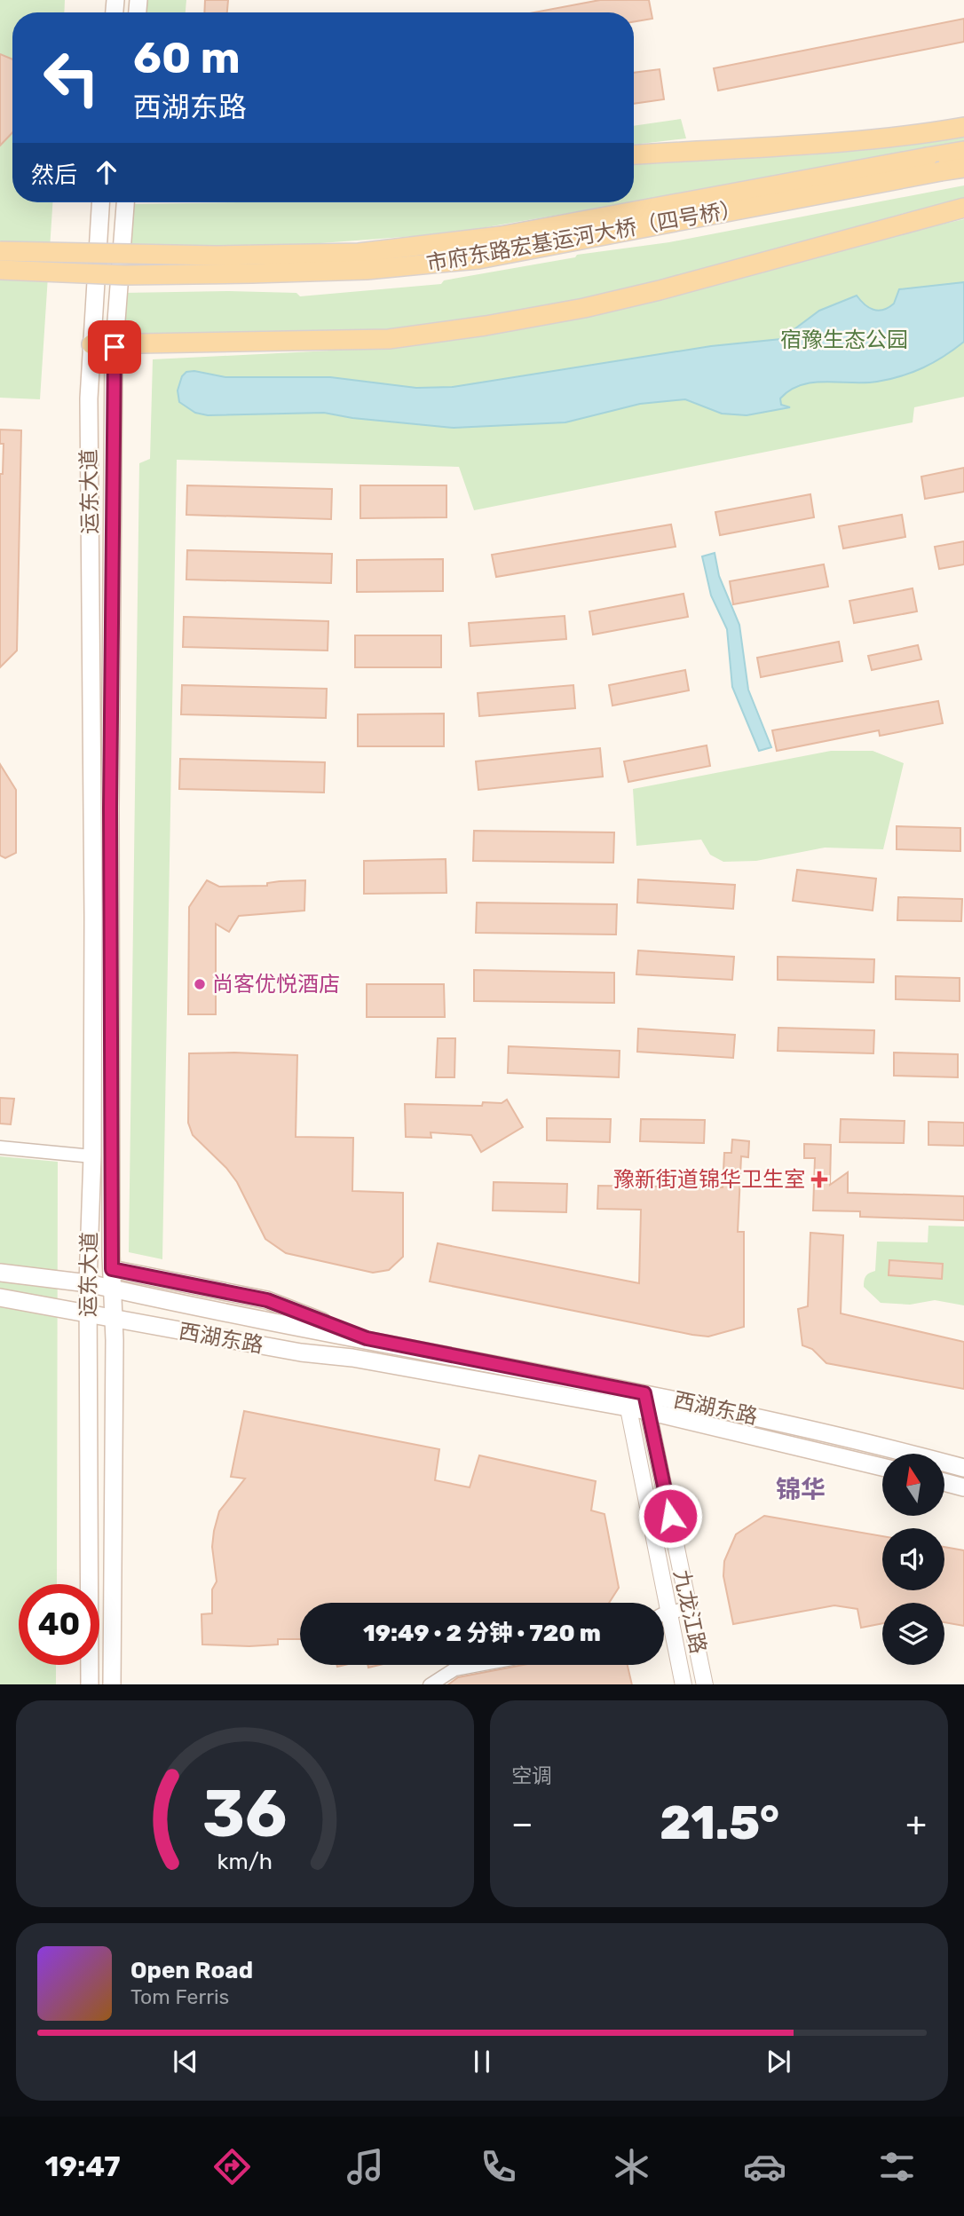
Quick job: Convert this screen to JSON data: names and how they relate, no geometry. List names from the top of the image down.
{
  "streets": {
    "main road": ["市府东路宏基运河大桥（四号桥）", "运东大道", "西湖东路"],
    "street": ["九龙江路"]
  },
  "crossings": [
    ["运东大道", "西湖东路"],
    ["西湖东路", "九龙江路"]
  ],
  "districts": ["锦华"],
  "parks": ["宿豫生态公园"],
  "places": {
    "other": ["尚客优悦酒店"],
    "health": ["豫新街道锦华卫生室"]
  },
  "north": "top",
  "page": {
    "turn": ["60 m", "西湖东路"],
    "then": "然后",
    "limit": "40",
    "trip": "19:49 · 2 分钟 · 720 m",
    "tile": "空调",
    "heat": ["−", "21.5°", "+"],
    "song": ["Open Road", "Tom Ferris"],
    "tabs": "19:47",
    "gauge": ["36", "km/h"]
  }
}
